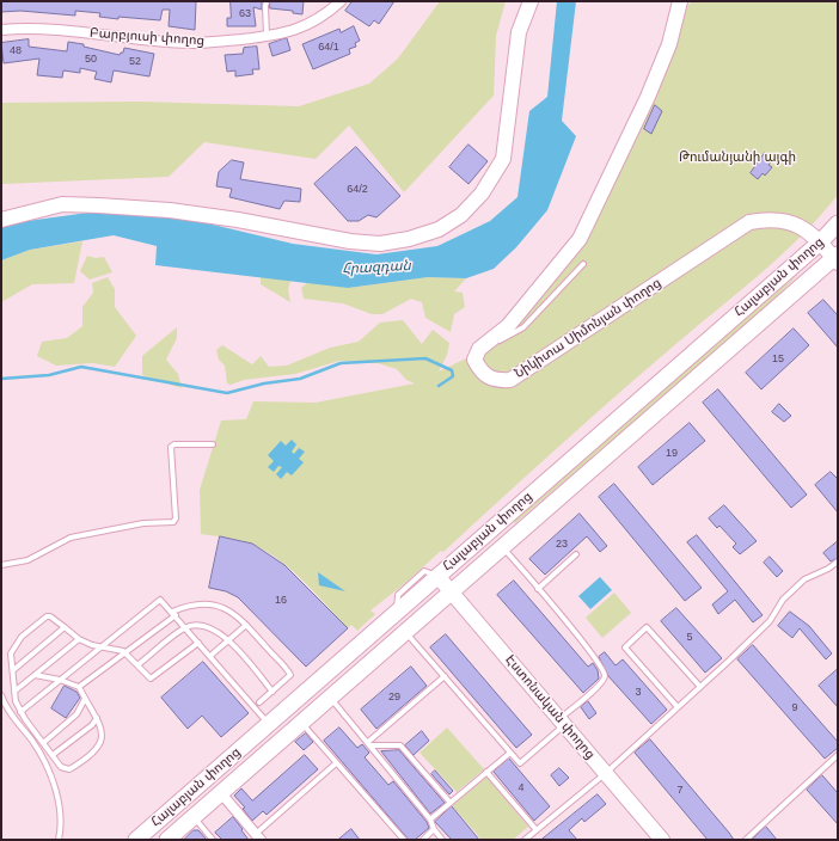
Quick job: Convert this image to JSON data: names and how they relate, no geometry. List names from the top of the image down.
{
  "streets": {
    "main road": ["Հալաբյան փողոց"],
    "street": ["Բարբյուսի փողոց", "Նիկիտա Սիմոնյան փողոց", "Էստոնական փողոց"]
  },
  "crossings": [
    ["Հալաբյան փողոց", "Նիկիտա Սիմոնյան փողոց"],
    ["Հալաբյան փողոց", "Էստոնական փողոց"]
  ],
  "water": ["Հրազդան"],
  "parks": ["Թումանյանի այգի"],
  "house_numbers": [
    "63",
    "64/1",
    "48",
    "50",
    "52",
    "64/2",
    "15",
    "19",
    "23",
    "16",
    "5",
    "3",
    "29",
    "9",
    "4",
    "7"
  ]
}
